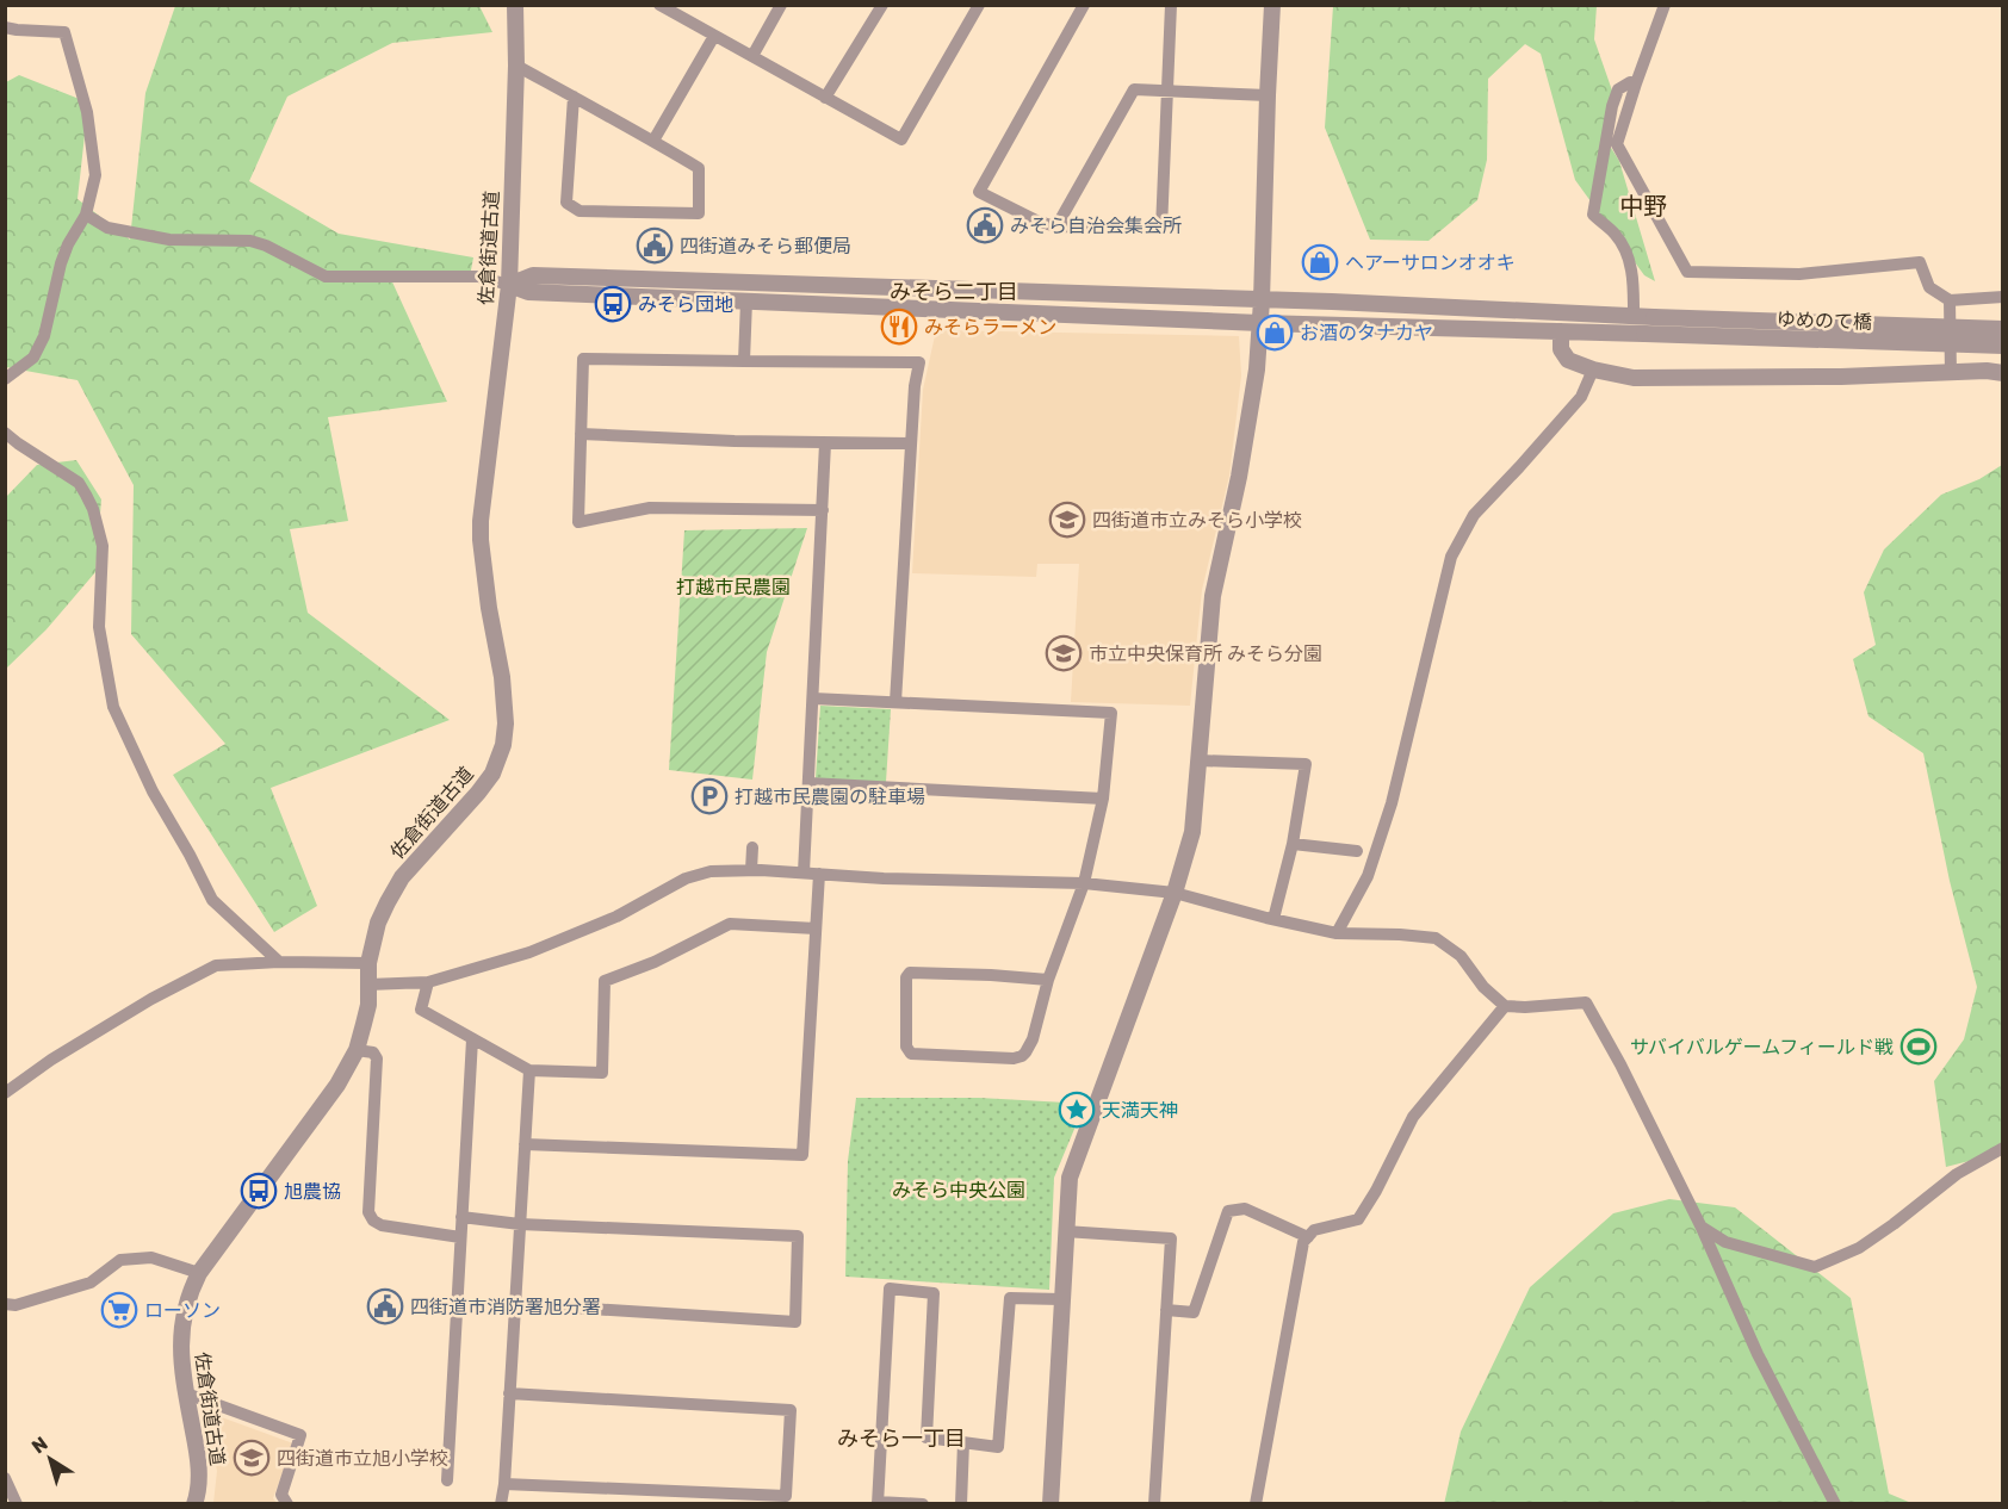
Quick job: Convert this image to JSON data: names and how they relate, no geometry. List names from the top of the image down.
{
  "streets": {
    "street": ["佐倉街道古道", "ゆめのて橋"]
  },
  "crossings": [
    ["佐倉街道古道", "ゆめのて橋"]
  ],
  "districts": ["中野", "みそら二丁目", "みそら一丁目"],
  "parks": ["打越市民農園", "みそら中央公園"],
  "places": {
    "public building": ["みそら自治会集会所", "四街道みそら郵便局", "四街道市消防署旭分署"],
    "shop": ["ヘアーサロンオオキ", "お酒のタナカヤ"],
    "bus stop": ["みそら団地", "旭農協"],
    "restaurant": ["みそらラーメン"],
    "school or university": ["四街道市立みそら小学校", "市立中央保育所 みそら分園", "四街道市立旭小学校"],
    "parking": ["打越市民農園の駐車場"],
    "sports": ["サバイバルゲームフィールド戦"],
    "place": ["天満天神"],
    "supermarket": ["ローソン"]
  },
  "north": "top left"
}
